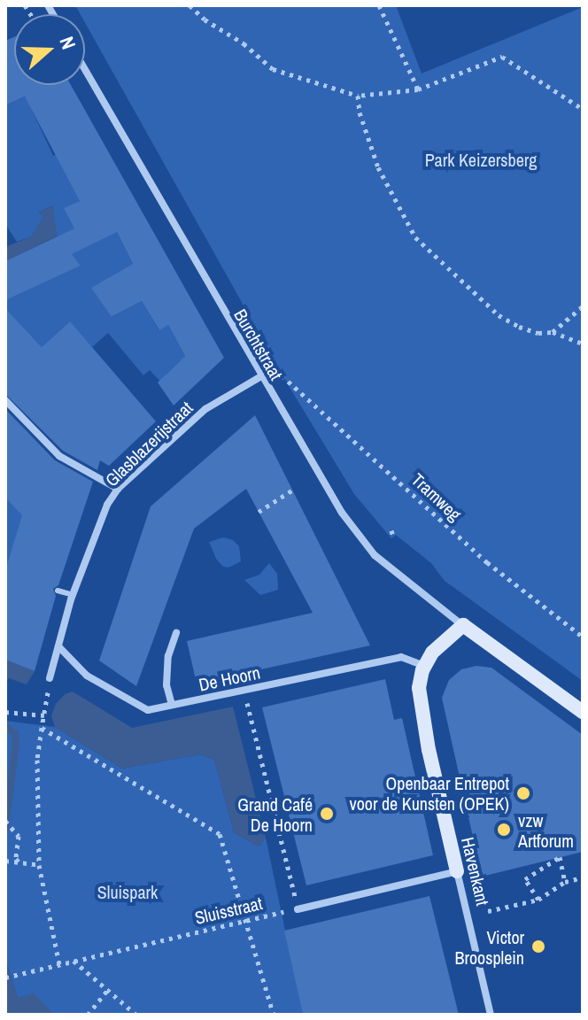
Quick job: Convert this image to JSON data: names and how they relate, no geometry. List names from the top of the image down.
{
  "streets": {
    "street": [
      "Burchtstraat",
      "Glasblazerijstraat",
      "De Hoorn",
      "Havenkant"
    ],
    "path": ["Tramweg", "Sluisstraat"]
  },
  "crossings": [
    ["Burchtstraat", "Glasblazerijstraat"],
    ["Glasblazerijstraat", "De Hoorn"],
    ["De Hoorn", "Havenkant"]
  ],
  "parks": ["Park Keizersberg", "Sluispark"],
  "places": [
    "Openbaar Entrepot voor de Kunsten (OPEK)",
    "Grand Café De Hoorn",
    "vzw Artforum",
    "Victor Broosplein"
  ],
  "north": "right"
}
